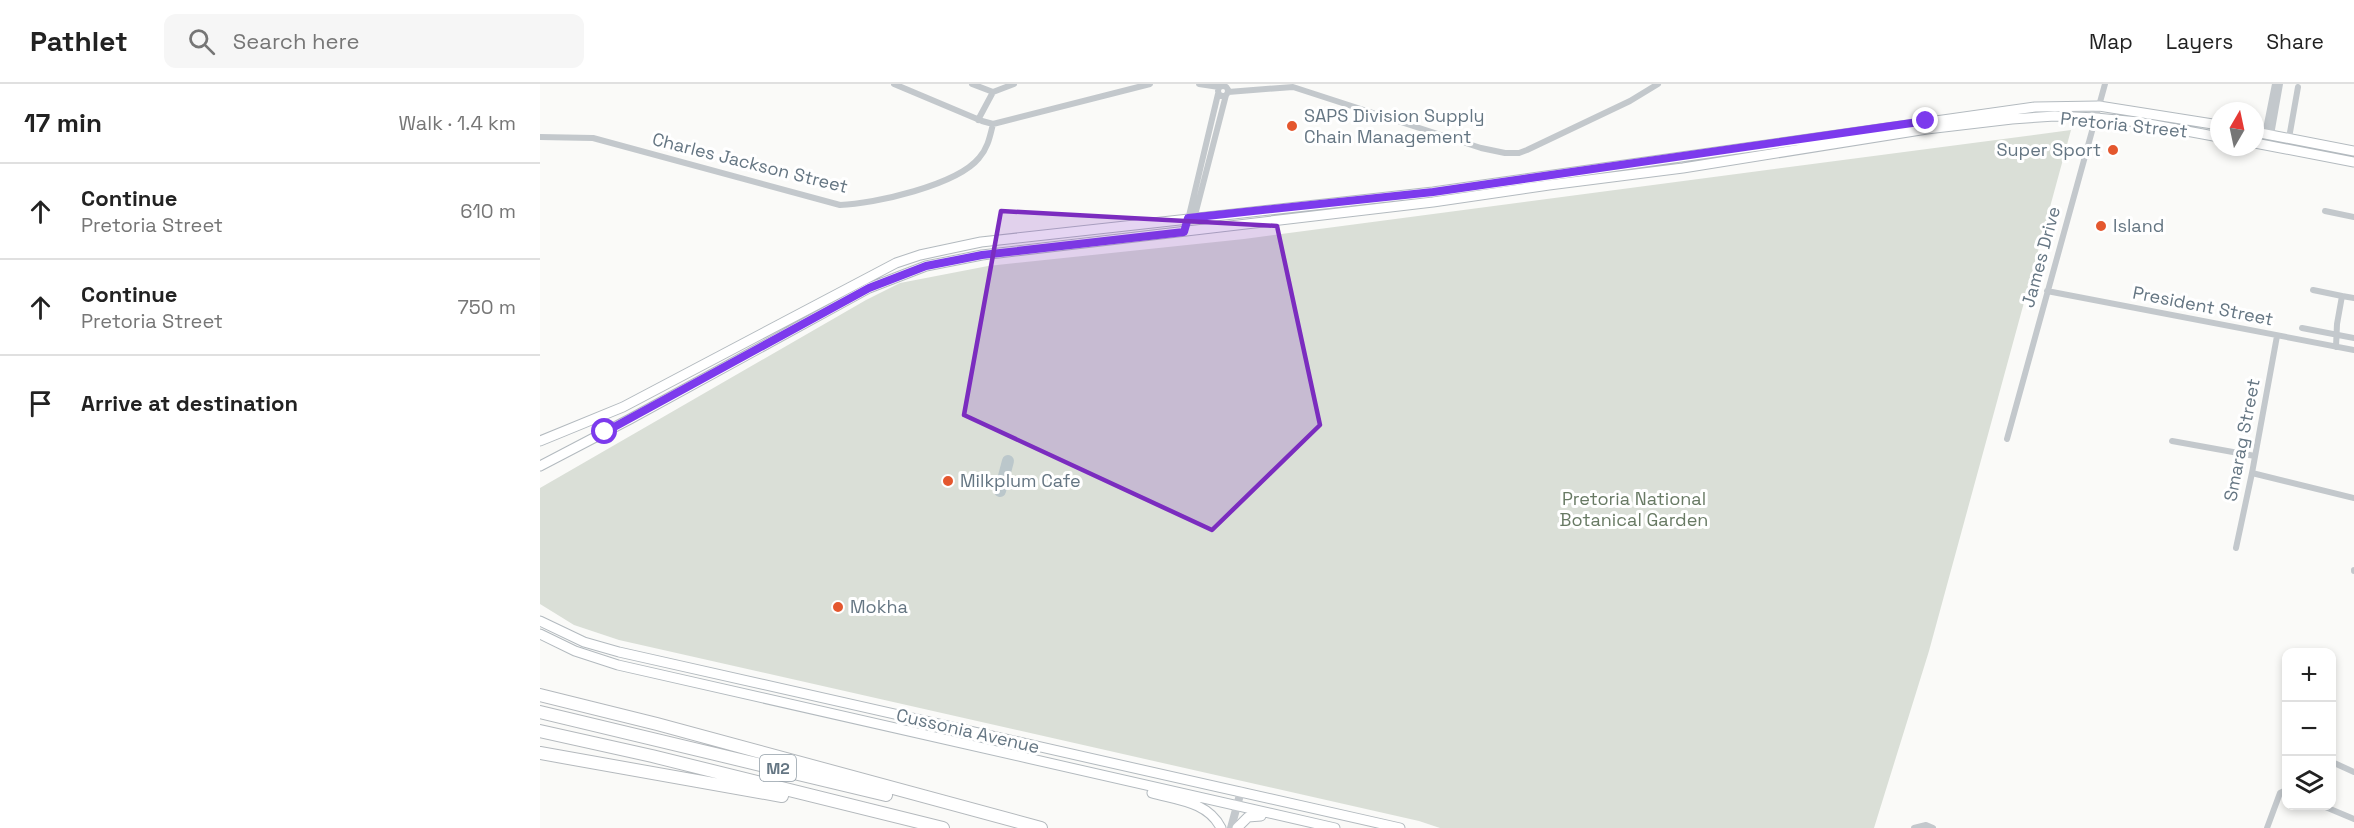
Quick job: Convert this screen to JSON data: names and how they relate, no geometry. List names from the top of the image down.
{
  "streets": {
    "highway": ["M2"],
    "main road": ["Pretoria Street", "Cussonia Avenue"],
    "street": [
      "Charles Jackson Street",
      "James Drive",
      "President Street",
      "Smarag Street"
    ]
  },
  "crossings": [
    ["Pretoria Street", "James Drive"],
    ["James Drive", "President Street"],
    ["President Street", "Smarag Street"]
  ],
  "parks": ["Pretoria National Botanical Garden"],
  "places": [
    "SAPS Division Supply Chain Management",
    "Super Sport",
    "Island",
    "Milkplum Cafe",
    "Mokha"
  ],
  "north": "top",
  "page": {
    "header": "Pathlet",
    "search": "Search here",
    "nav": ["Map", "Layers", "Share"],
    "heading": ["17 min", "Walk · 1.4 km"],
    "list": [
      ["Continue", "Pretoria Street", "610 m"],
      ["Continue", "Pretoria Street", "750 m"],
      "Arrive at destination"
    ],
    "map_buttons": ["+", "−"]
  }
}
